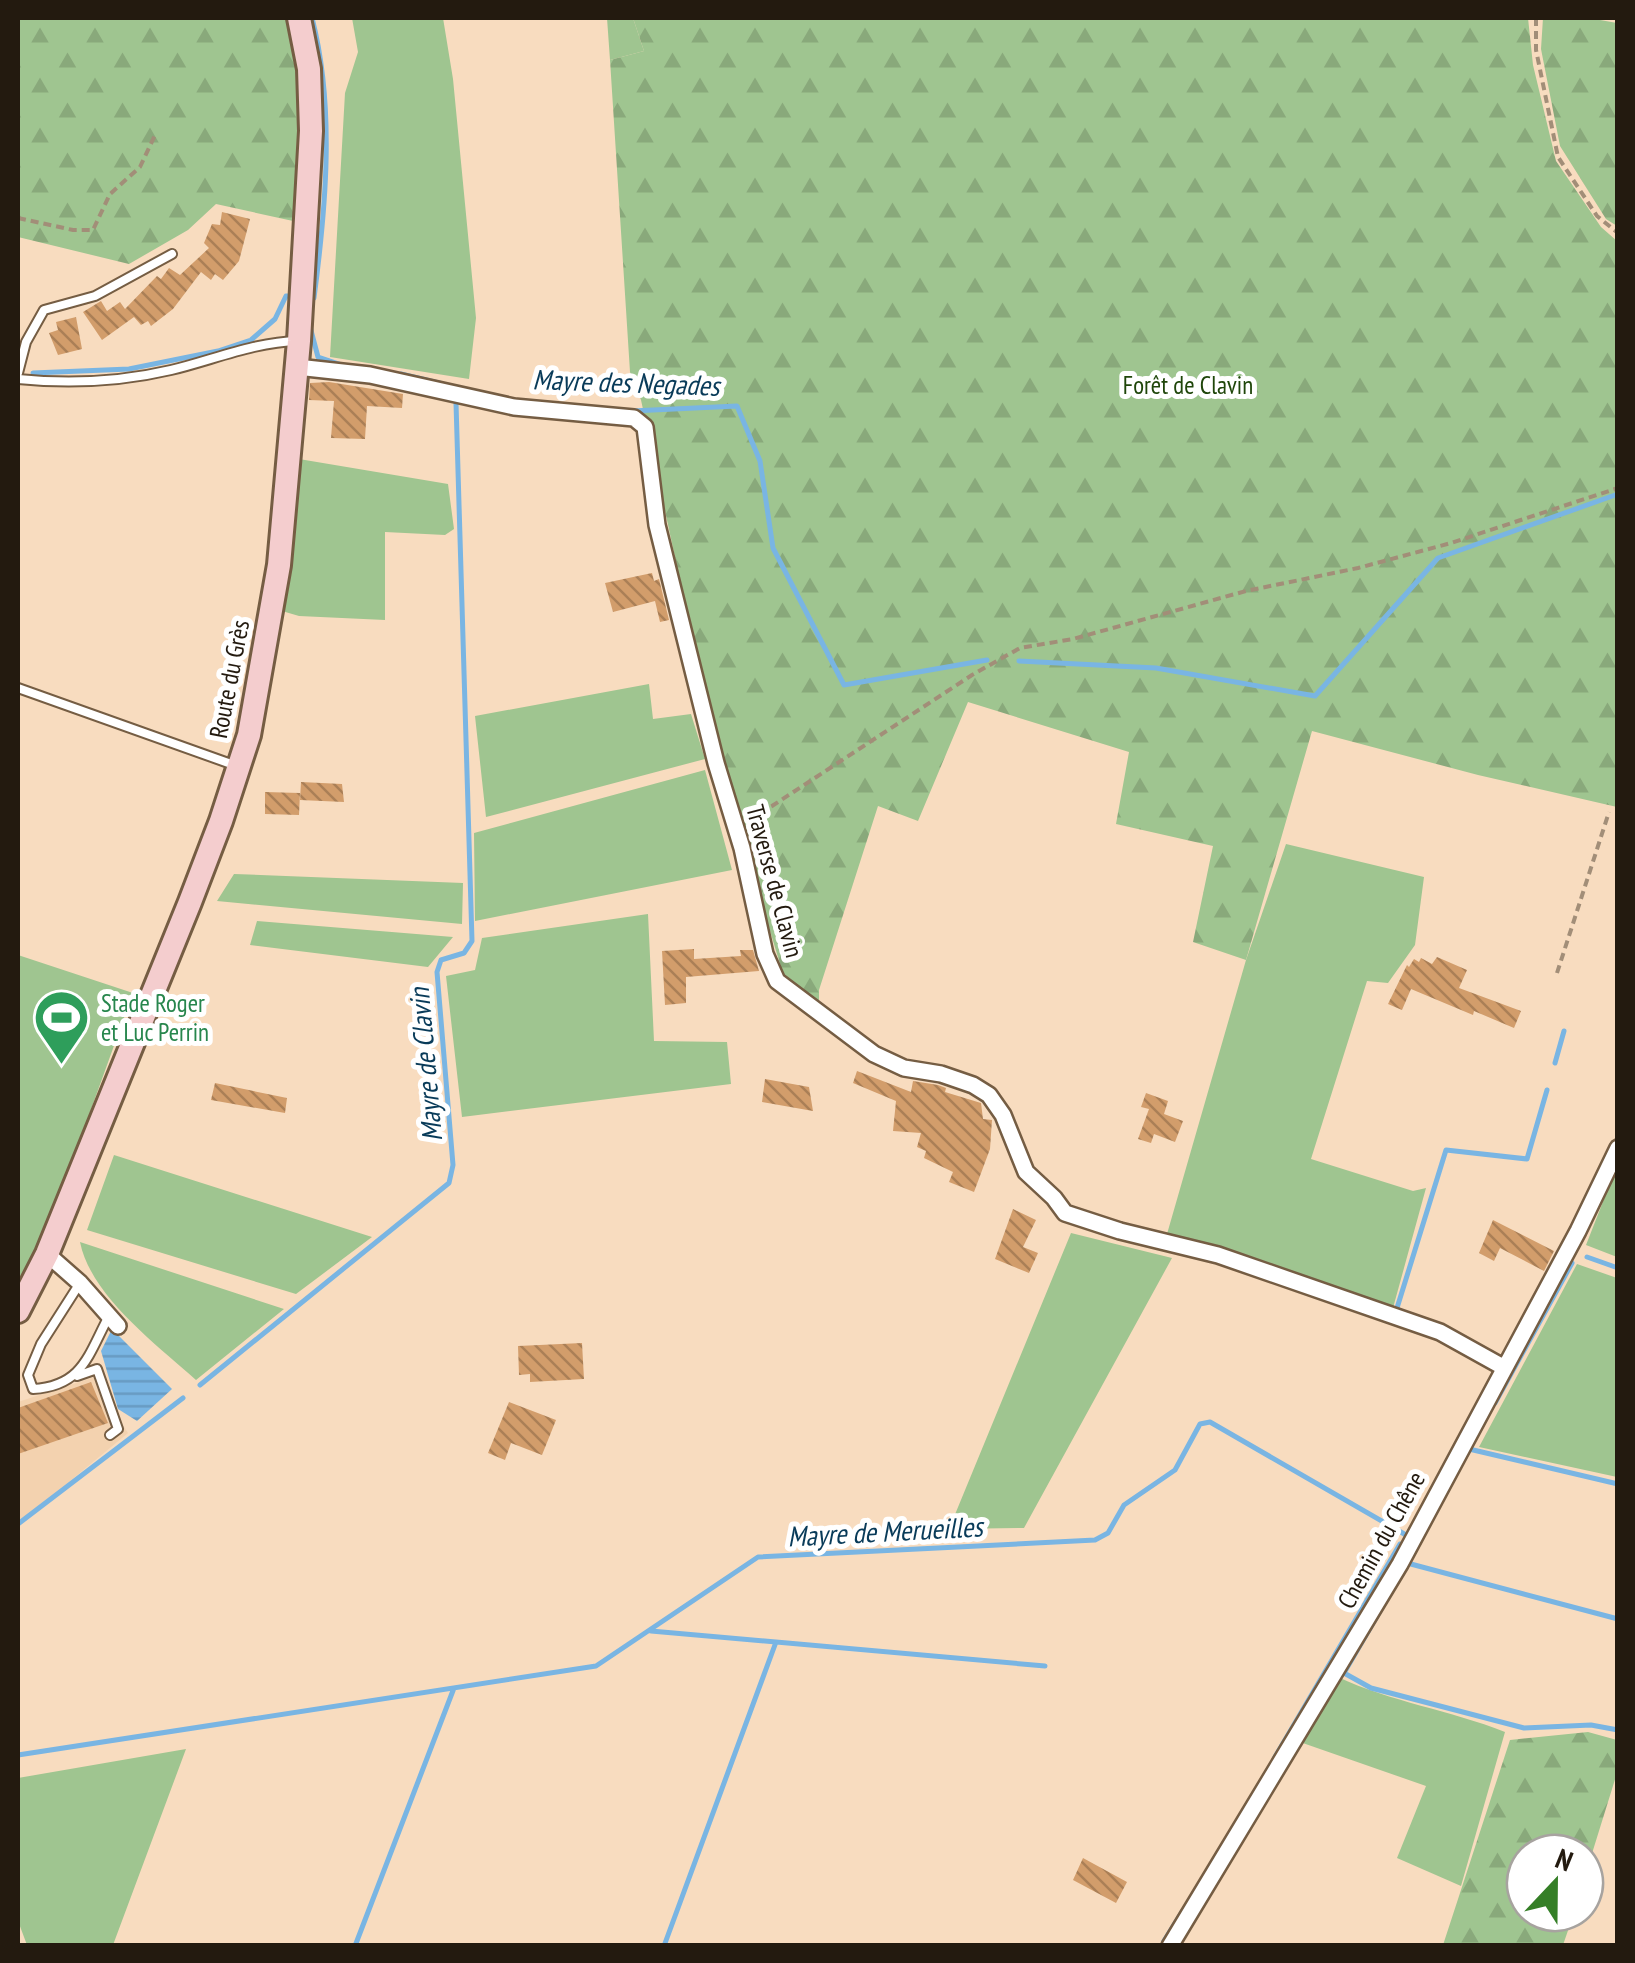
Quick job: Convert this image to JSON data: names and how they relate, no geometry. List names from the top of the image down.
{
  "streets": {
    "street": ["Route du Grès", "Traverse de Clavin", "Chemin du Chêne"]
  },
  "crossings": [
    ["Route du Grès", "Traverse de Clavin"],
    ["Traverse de Clavin", "Chemin du Chêne"]
  ],
  "water": ["Mayre des Negades", "Mayre de Clavin", "Mayre de Merueilles"],
  "parks": ["Forêt de Clavin"],
  "places": {
    "sports": ["Stade Roger et Luc Perrin"]
  },
  "north": "top"
}
